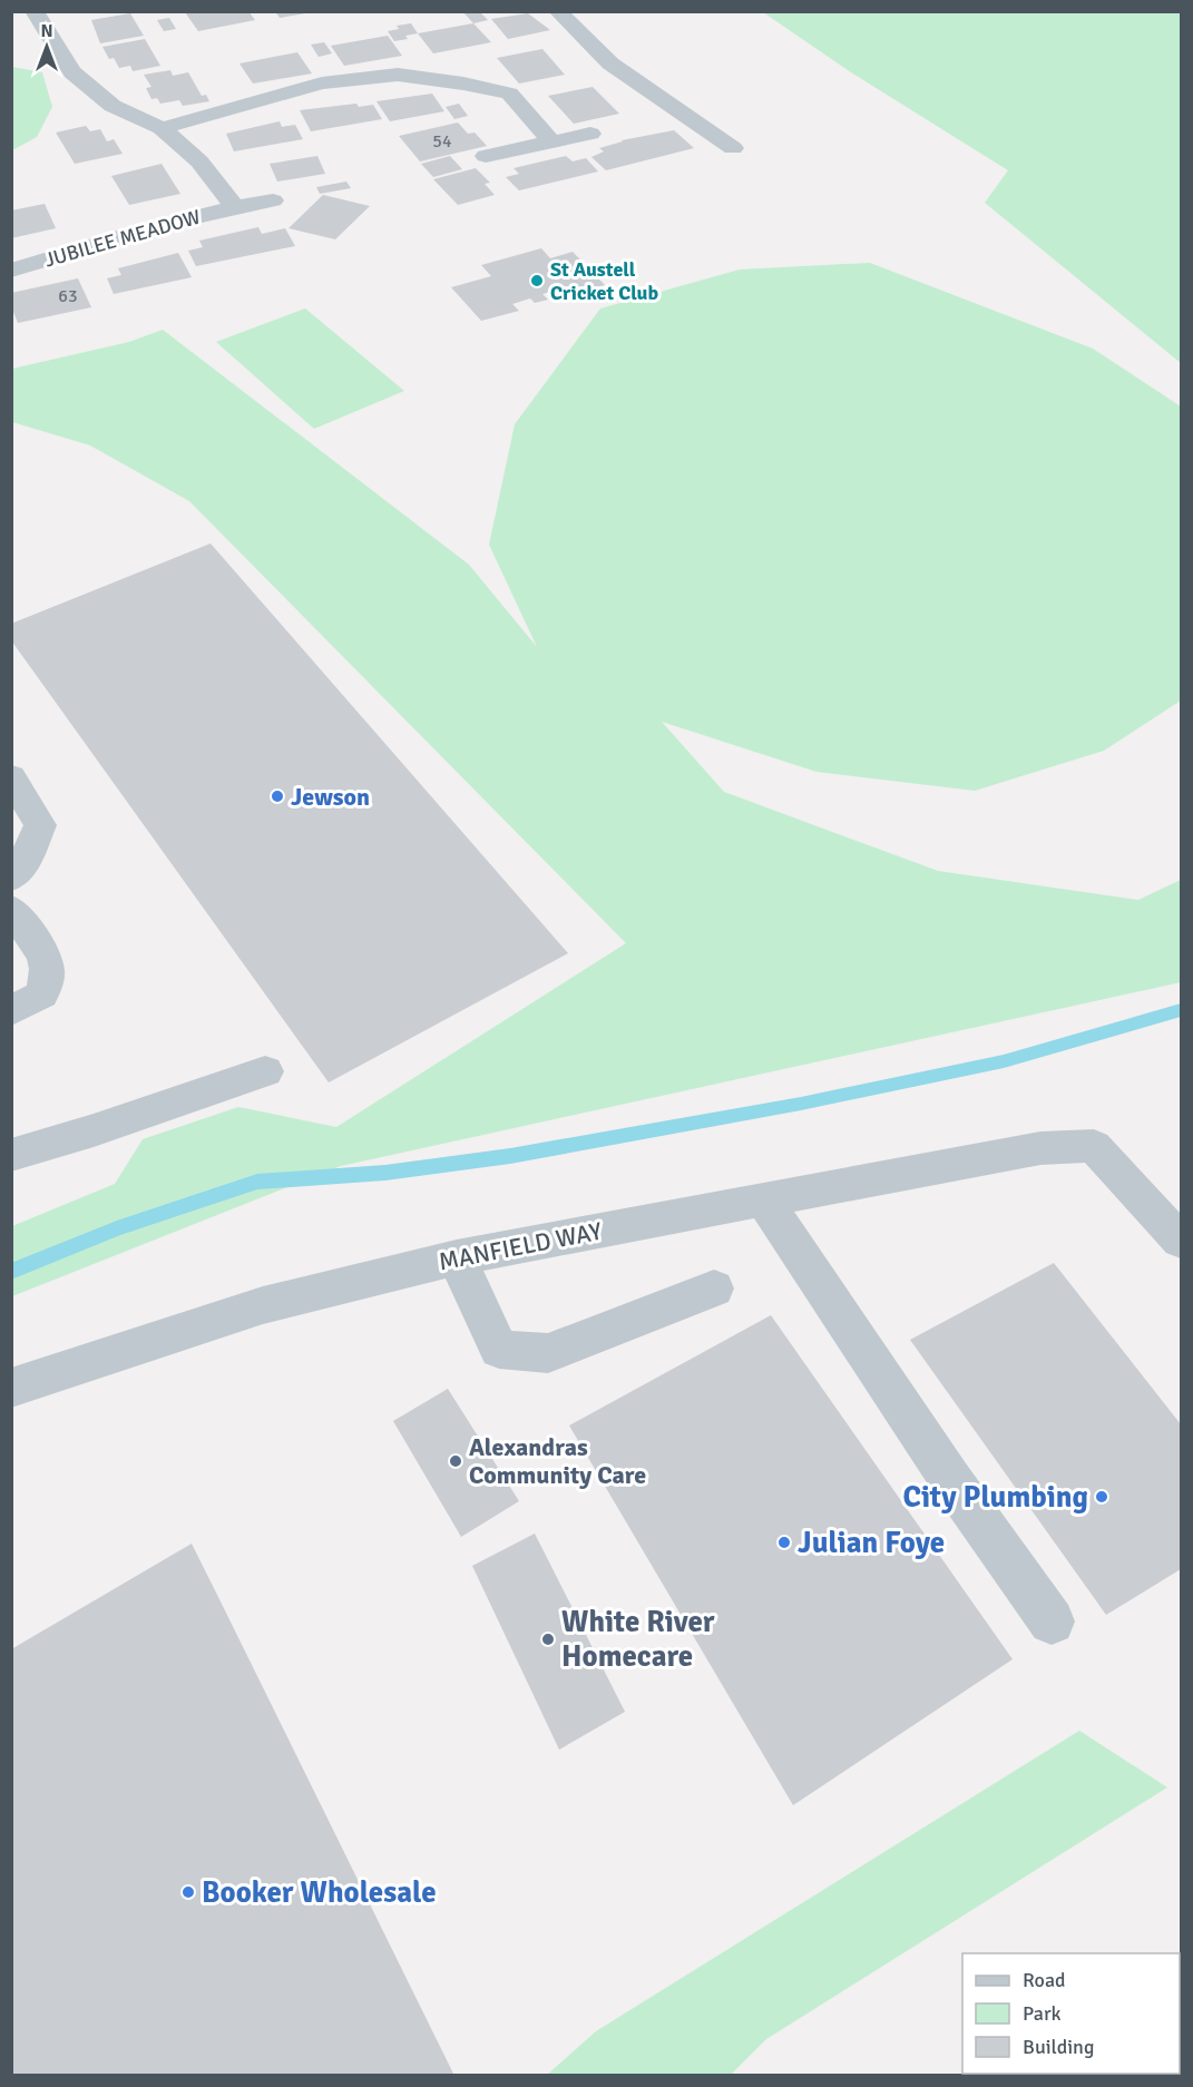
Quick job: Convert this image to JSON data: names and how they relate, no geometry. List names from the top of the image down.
{
  "streets": {
    "street": ["JUBILEE MEADOW", "MANFIELD WAY"]
  },
  "places": [
    "St Austell Cricket Club",
    "Jewson",
    "Alexandras Community Care",
    "City Plumbing",
    "Julian Foye",
    "White River Homecare",
    "Booker Wholesale"
  ],
  "house_numbers": ["54", "63"],
  "legend": ["Road", "Park", "Building"],
  "north": "top"
}
